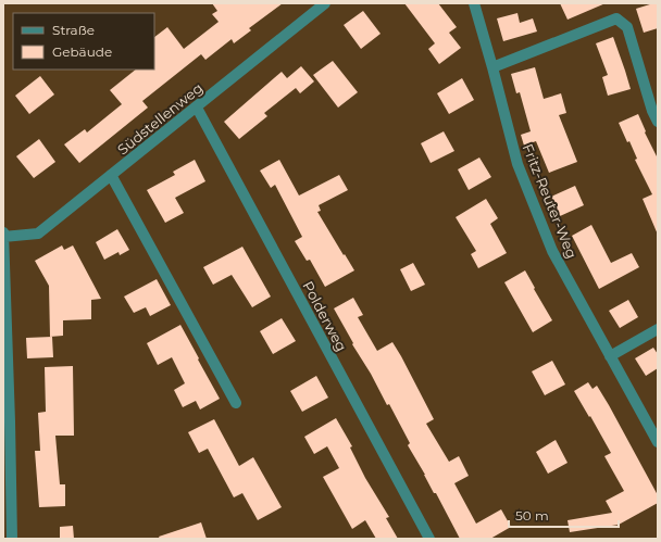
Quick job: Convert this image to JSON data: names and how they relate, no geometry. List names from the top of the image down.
{
  "streets": {
    "street": ["Südstellenweg", "Fritz-Reuter-Weg", "Polderweg"]
  },
  "crossings": [
    ["Südstellenweg", "Polderweg"]
  ],
  "legend": ["Straße", "Gebäude"],
  "scale_bar": "50 m"
}
